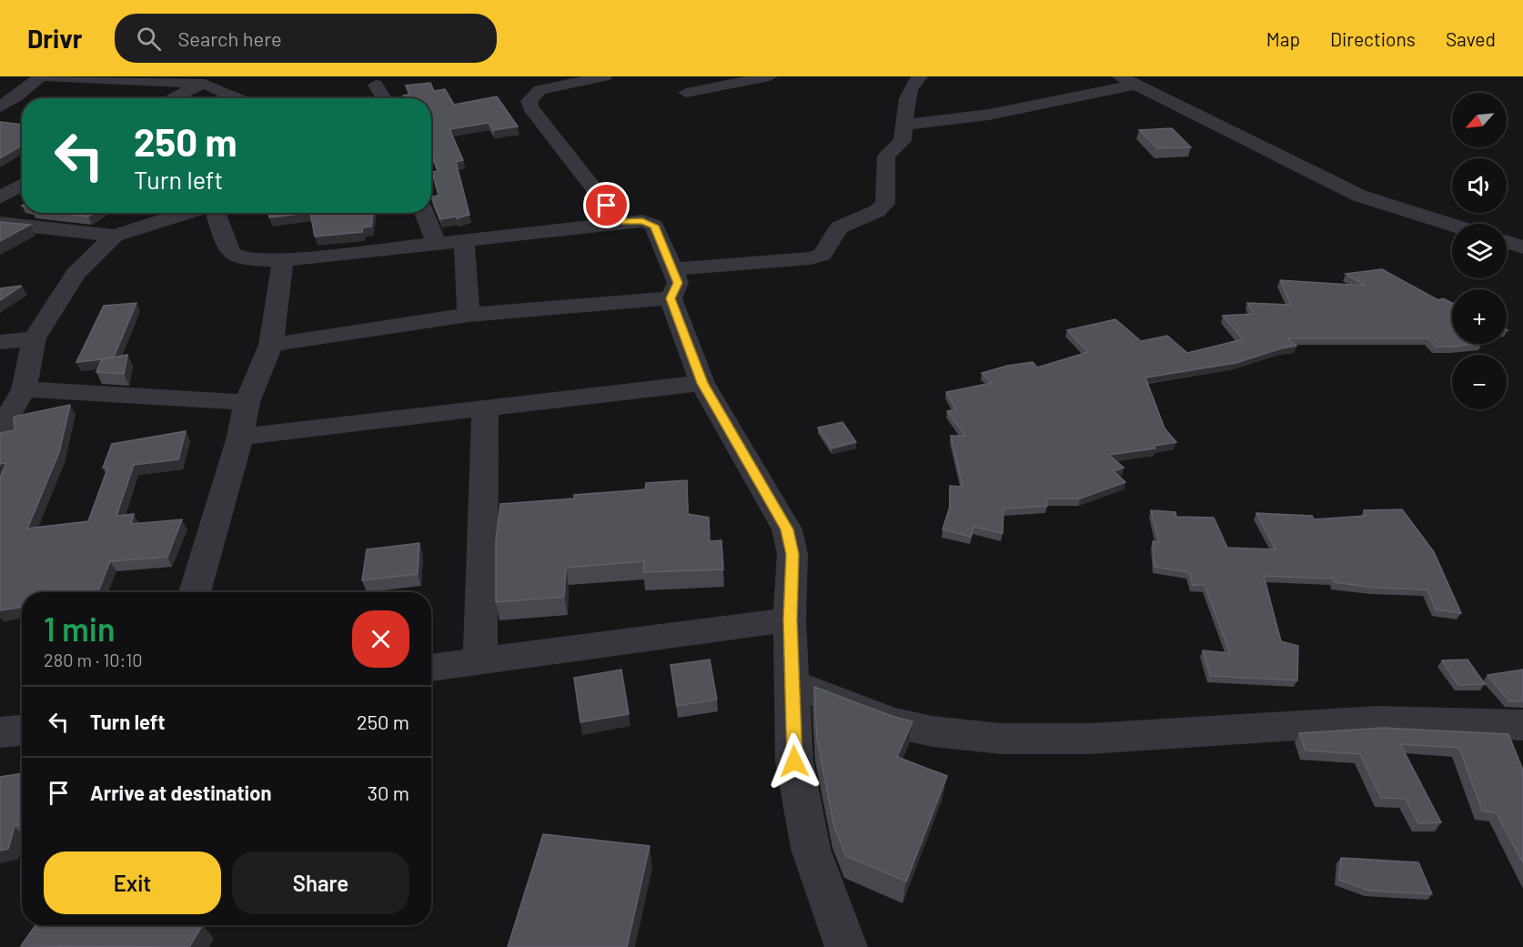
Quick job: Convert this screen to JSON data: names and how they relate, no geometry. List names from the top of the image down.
{
  "north": "bottom left",
  "page": {
    "header": "Drivr",
    "search": "Search here",
    "nav": ["Map", "Directions", "Saved"],
    "map_buttons": ["+", "−"],
    "turn": ["250 m", "Turn left"],
    "heading": ["1 min", "280 m · 10:10"],
    "list": [
      {
        "name": "Turn left",
        "value": "250 m"
      },
      {
        "name": "Arrive at destination",
        "value": "30 m"
      }
    ],
    "buttons": ["Exit", "Share"]
  }
}
